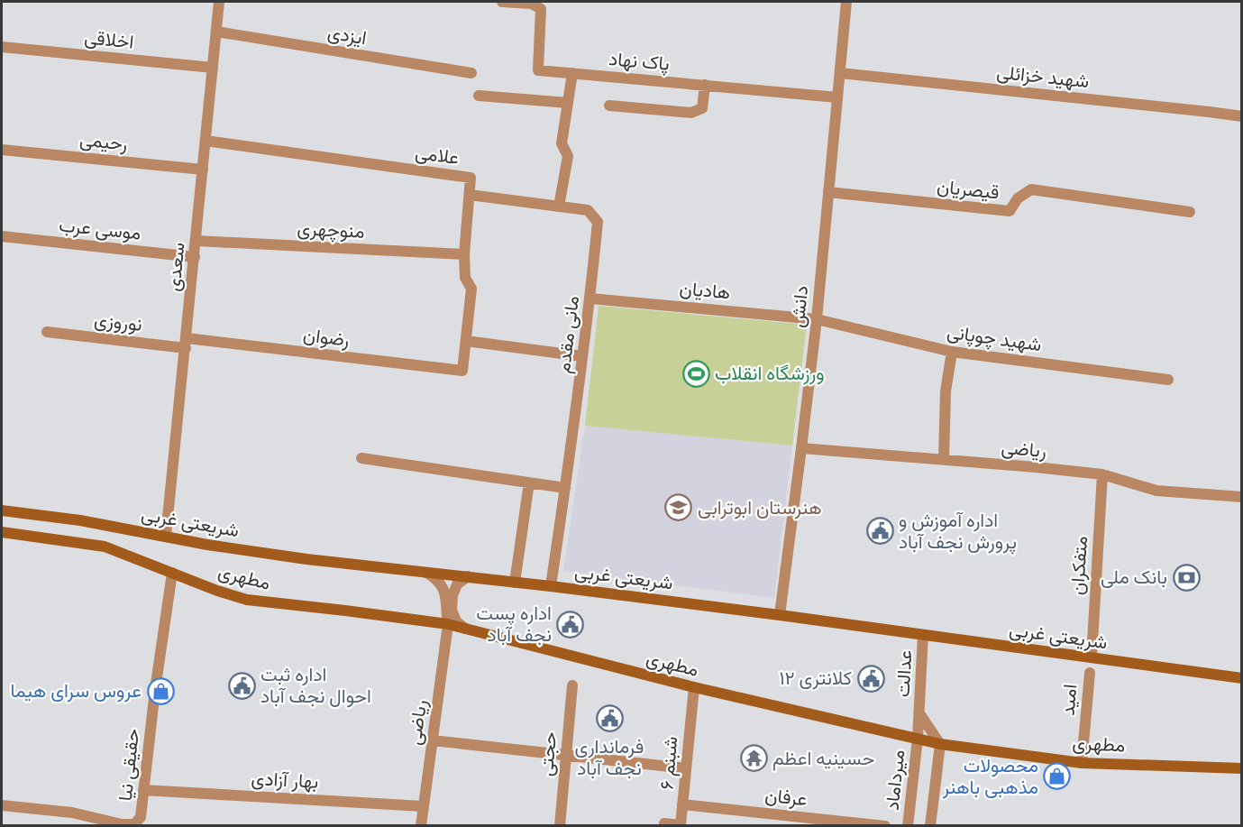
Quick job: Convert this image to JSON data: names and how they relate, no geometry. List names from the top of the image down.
{
  "streets": {
    "main road": ["شریعتی غربی", "مطهری"],
    "street": [
      "ایزدی",
      "اخلاقی",
      "پاک نهاد",
      "شهید خزائلی",
      "رحیمی",
      "علامی",
      "قیصریان",
      "موسی عرب",
      "منوچهری",
      "سعدی",
      "هادیان",
      "دانش",
      "نوروزی",
      "مانی مقدم",
      "رضوان",
      "شهید چوپانی",
      "ریاضی",
      "متفکران",
      "عدالت",
      "امید",
      "حجتی",
      "شبنم ۶",
      "حقیقی نیا",
      "بهار آزادی",
      "میرداماد",
      "عرفان"
    ]
  },
  "crossings": [
    ["ایزدی", "سعدی"],
    ["اخلاقی", "سعدی"],
    ["پاک نهاد", "دانش"],
    ["شهید خزائلی", "دانش"],
    ["رحیمی", "سعدی"],
    ["علامی", "منوچهری"],
    ["علامی", "سعدی"],
    ["علامی", "مانی مقدم"],
    ["علامی", "رضوان"],
    ["قیصریان", "دانش"],
    ["موسی عرب", "سعدی"],
    ["منوچهری", "سعدی"],
    ["سعدی", "نوروزی"],
    ["سعدی", "رضوان"],
    ["سعدی", "شریعتی غربی"],
    ["هادیان", "دانش"],
    ["هادیان", "مانی مقدم"],
    ["هادیان", "شهید چوپانی"],
    ["دانش", "شهید چوپانی"],
    ["دانش", "ریاضی"],
    ["دانش", "شریعتی غربی"],
    ["نوروزی", "رضوان"],
    ["مانی مقدم", "شریعتی غربی"],
    ["ریاضی", "شریعتی غربی"],
    ["ریاضی", "متفکران"],
    ["ریاضی", "مطهری"],
    ["ریاضی", "بهار آزادی"],
    ["شریعتی غربی", "متفکران"],
    ["شریعتی غربی", "عدالت"],
    ["مطهری", "عدالت"],
    ["مطهری", "امید"],
    ["مطهری", "شبنم ۶"],
    ["مطهری", "حقیقی نیا"],
    ["مطهری", "میرداماد"],
    ["عدالت", "میرداماد"],
    ["شبنم ۶", "عرفان"],
    ["حقیقی نیا", "بهار آزادی"]
  ],
  "places": {
    "sports": ["ورزشگاه انقلاب"],
    "school or university": ["هنرستان ابوترابی"],
    "public building": [
      "اداره آموزش و پرورش نجف آباد",
      "اداره پست نجف آباد",
      "کلانتری ۱۲",
      "اداره ثبت احوال نجف آباد",
      "فرمانداری نجف آباد"
    ],
    "bank": ["بانک ملی"],
    "shop": ["عروس سرای هیما", "محصولات مذهبی باهنر"],
    "temple": ["حسینیه اعظم"]
  }
}
